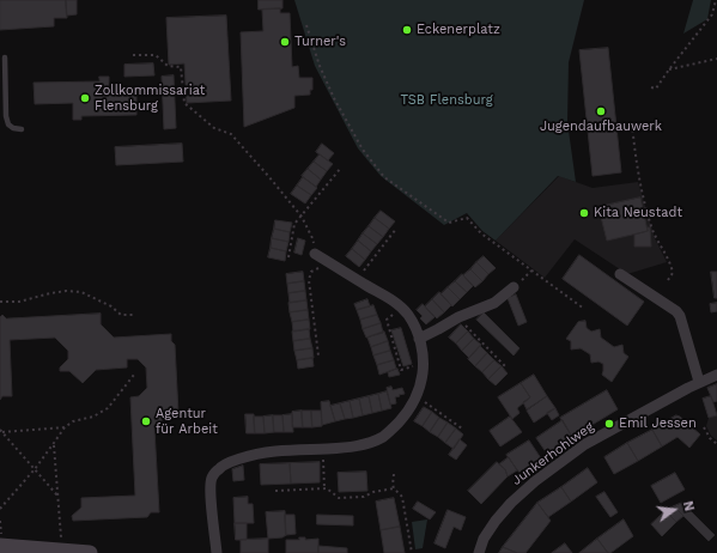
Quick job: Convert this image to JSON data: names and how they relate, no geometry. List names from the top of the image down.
{
  "streets": {
    "street": ["Junkerhohlweg"]
  },
  "parks": ["TSB Flensburg"],
  "places": [
    "Eckenerplatz",
    "Turner's",
    "Zollkommissariat Flensburg",
    "Jugendaufbauwerk",
    "Kita Neustadt",
    "Agentur für Arbeit",
    "Emil Jessen"
  ],
  "north": "right"
}
